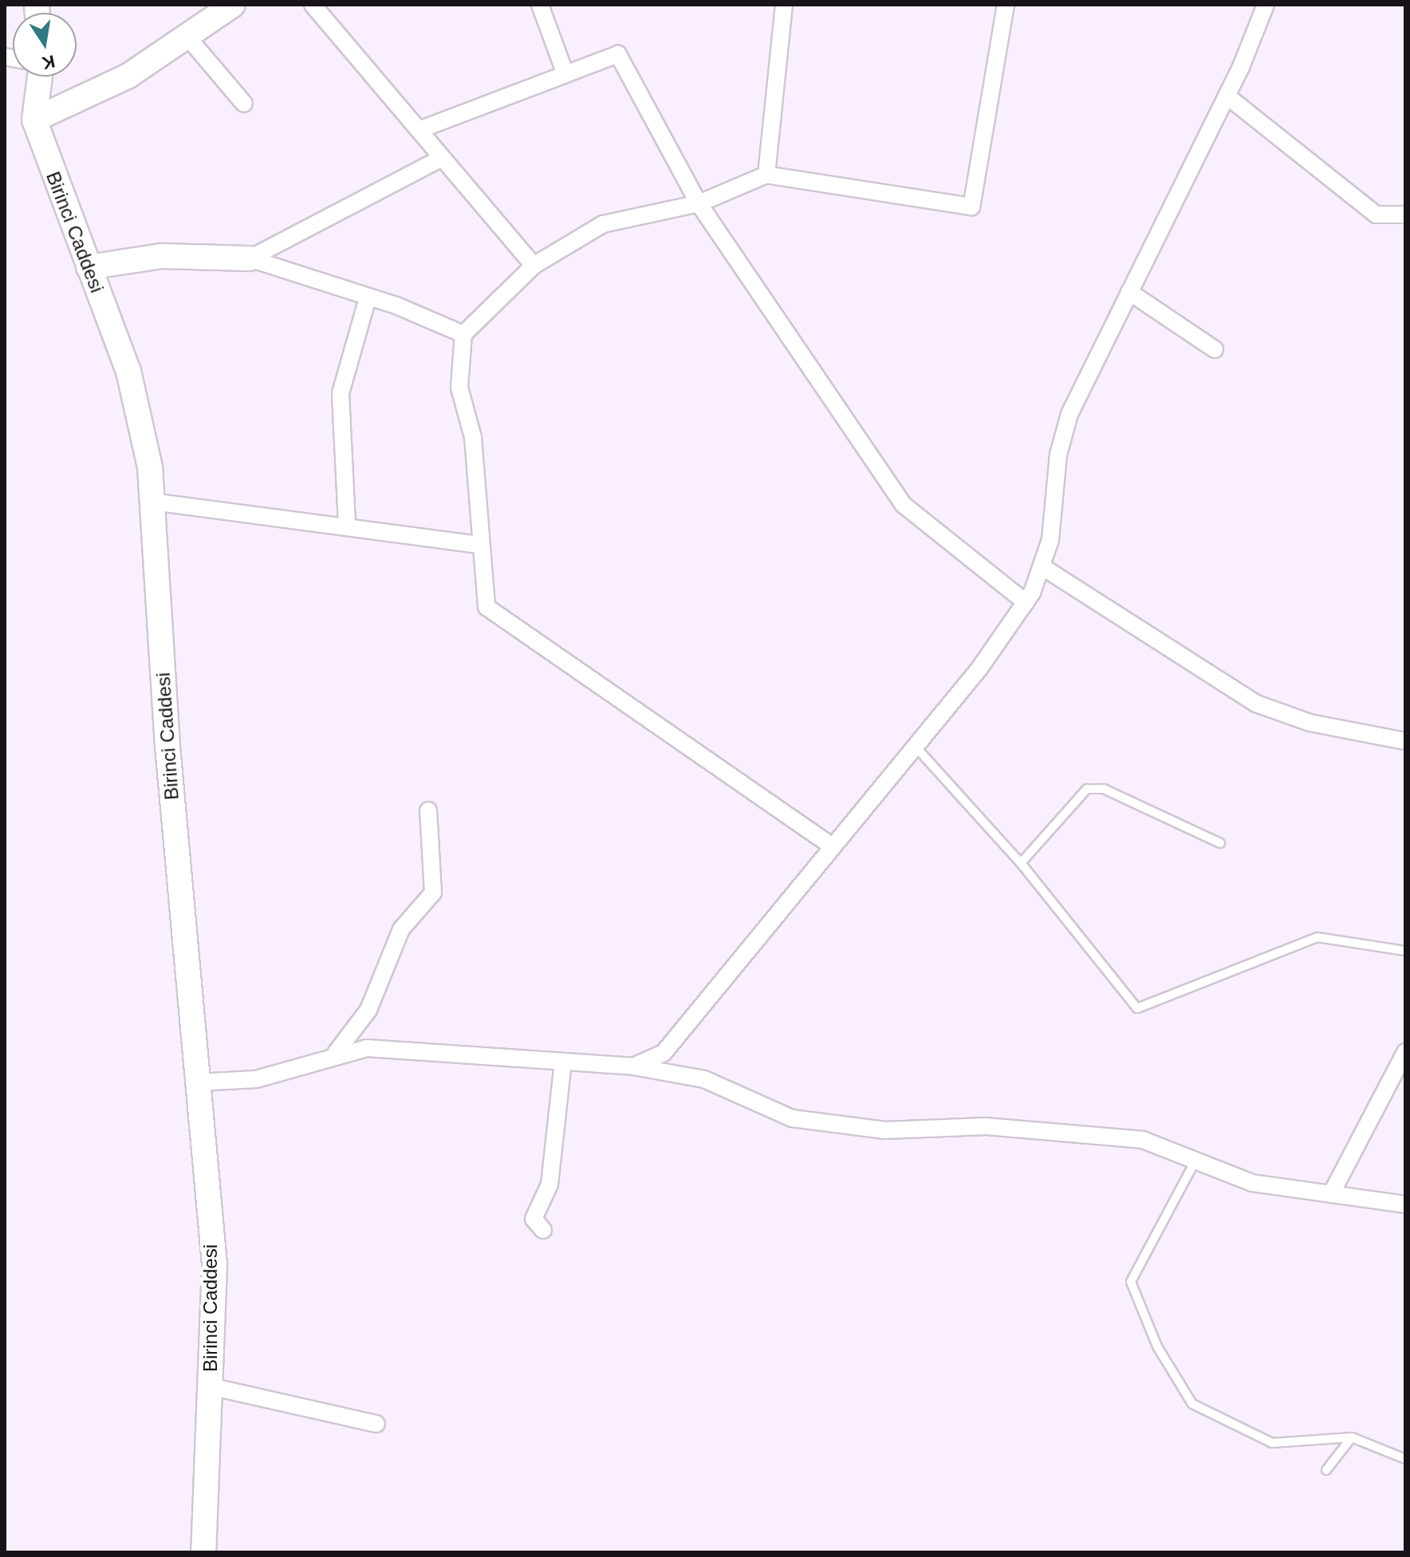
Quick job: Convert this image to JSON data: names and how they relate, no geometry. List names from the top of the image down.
{
  "streets": {
    "street": ["Birinci Caddesi"]
  },
  "north": "bottom"
}
